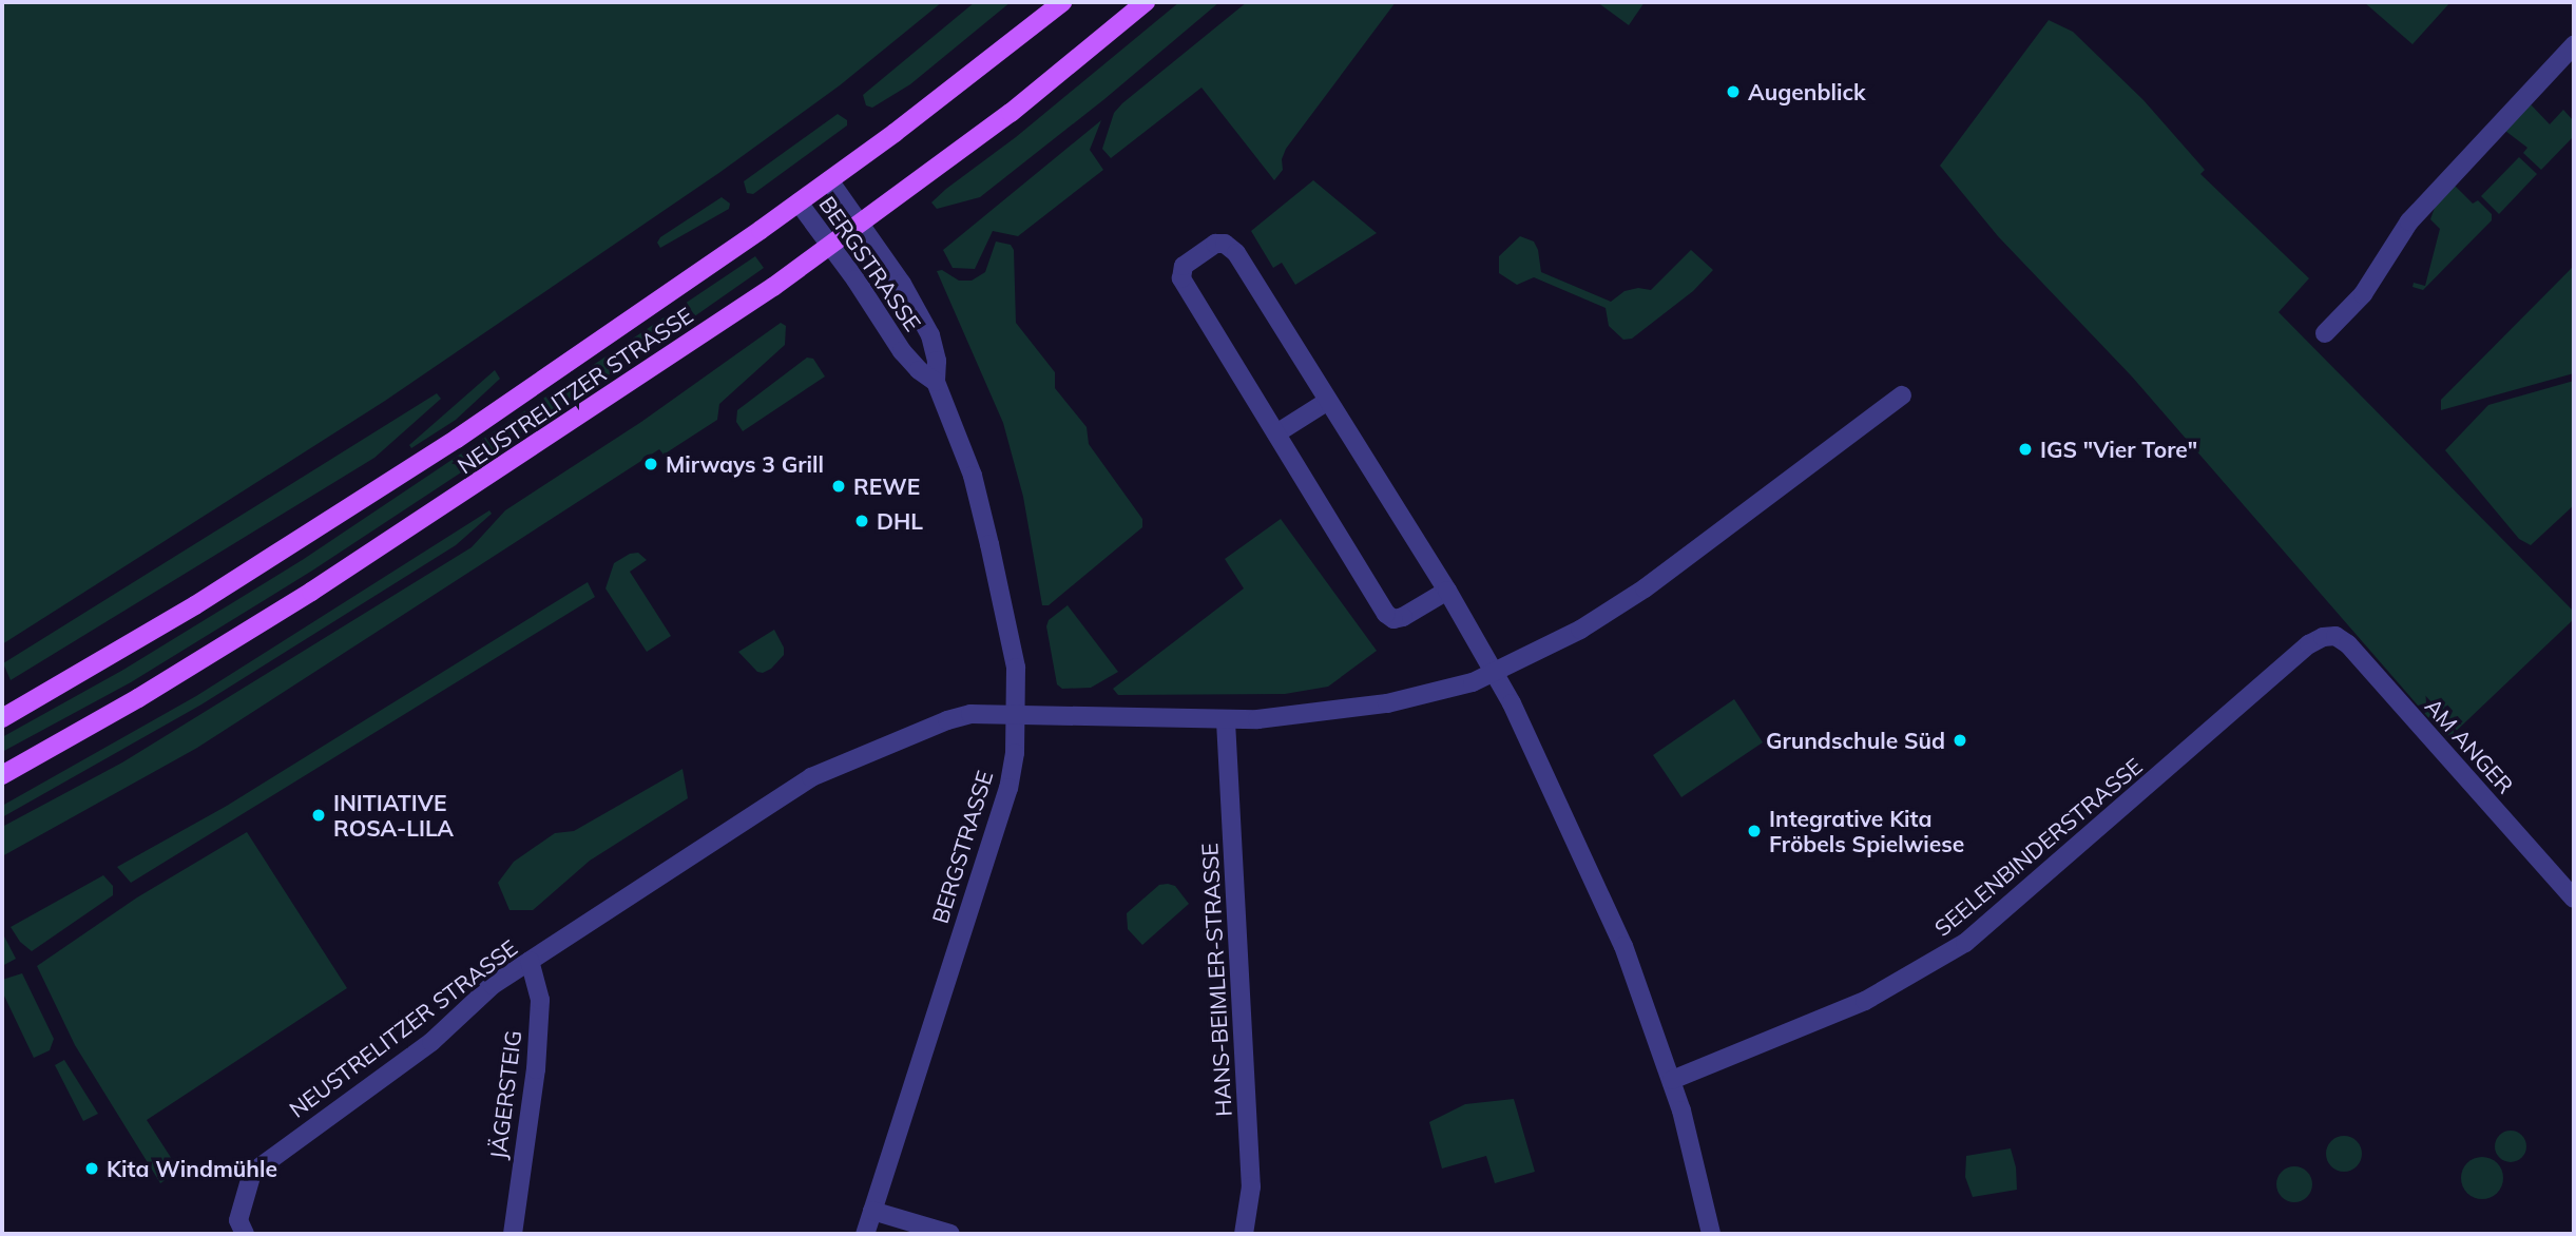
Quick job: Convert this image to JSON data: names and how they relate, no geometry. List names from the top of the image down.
{
  "streets": {
    "main road": ["NEUSTRELITZER STRASSE"],
    "street": [
      "BERGSTRASSE",
      "AM ANGER",
      "SEELENBINDERSTRASSE",
      "HANS-BEIMLER-STRASSE",
      "JÄGERSTEIG"
    ]
  },
  "crossings": [
    ["BERGSTRASSE", "NEUSTRELITZER STRASSE"],
    ["NEUSTRELITZER STRASSE", "HANS-BEIMLER-STRASSE"],
    ["NEUSTRELITZER STRASSE", "JÄGERSTEIG"],
    ["AM ANGER", "SEELENBINDERSTRASSE"]
  ],
  "places": [
    "Augenblick",
    "IGS \"Vier Tore\"",
    "Mirways 3 Grill",
    "REWE",
    "DHL",
    "Grundschule Süd",
    "INITIATIVE ROSA-LILA",
    "Integrative Kita Fröbels Spielwiese",
    "Kita Windmühle"
  ]
}
